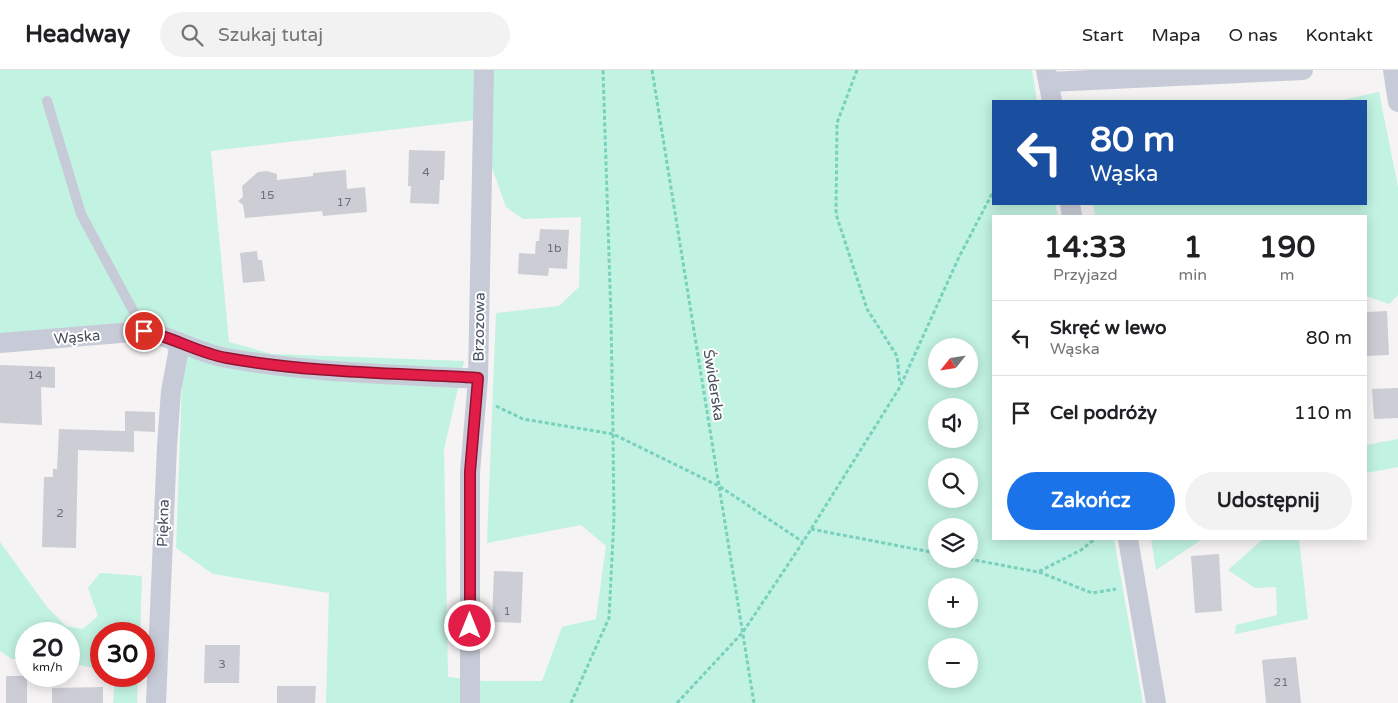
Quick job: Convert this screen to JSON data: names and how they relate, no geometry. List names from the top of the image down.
{
  "streets": {
    "street": ["Brzozowa", "Wąska", "Piękna"],
    "path": ["Świderska"]
  },
  "crossings": [
    ["Brzozowa", "Wąska"],
    ["Wąska", "Piękna"]
  ],
  "house_numbers": [
    "4",
    "15",
    "17",
    "1b",
    "14",
    "2",
    "1",
    "3",
    "21"
  ],
  "north": "bottom left",
  "page": {
    "header": "Headway",
    "search": "Szukaj tutaj",
    "nav": [
      "Start",
      "Mapa",
      "O nas",
      "Kontakt"
    ],
    "turn": ["80 m", "Wąska"],
    "eta": [
      "14:33",
      "Przyjazd",
      "1",
      "min",
      "190",
      "m"
    ],
    "list": [
      {
        "name": "Skręć w lewo",
        "note": "Wąska",
        "value": "80 m"
      },
      {
        "name": "Cel podróży",
        "value": "110 m"
      }
    ],
    "map_buttons": ["+", "−"],
    "buttons": ["Zakończ", "Udostępnij"],
    "speed": "20 km/h",
    "limit": "30"
  }
}
